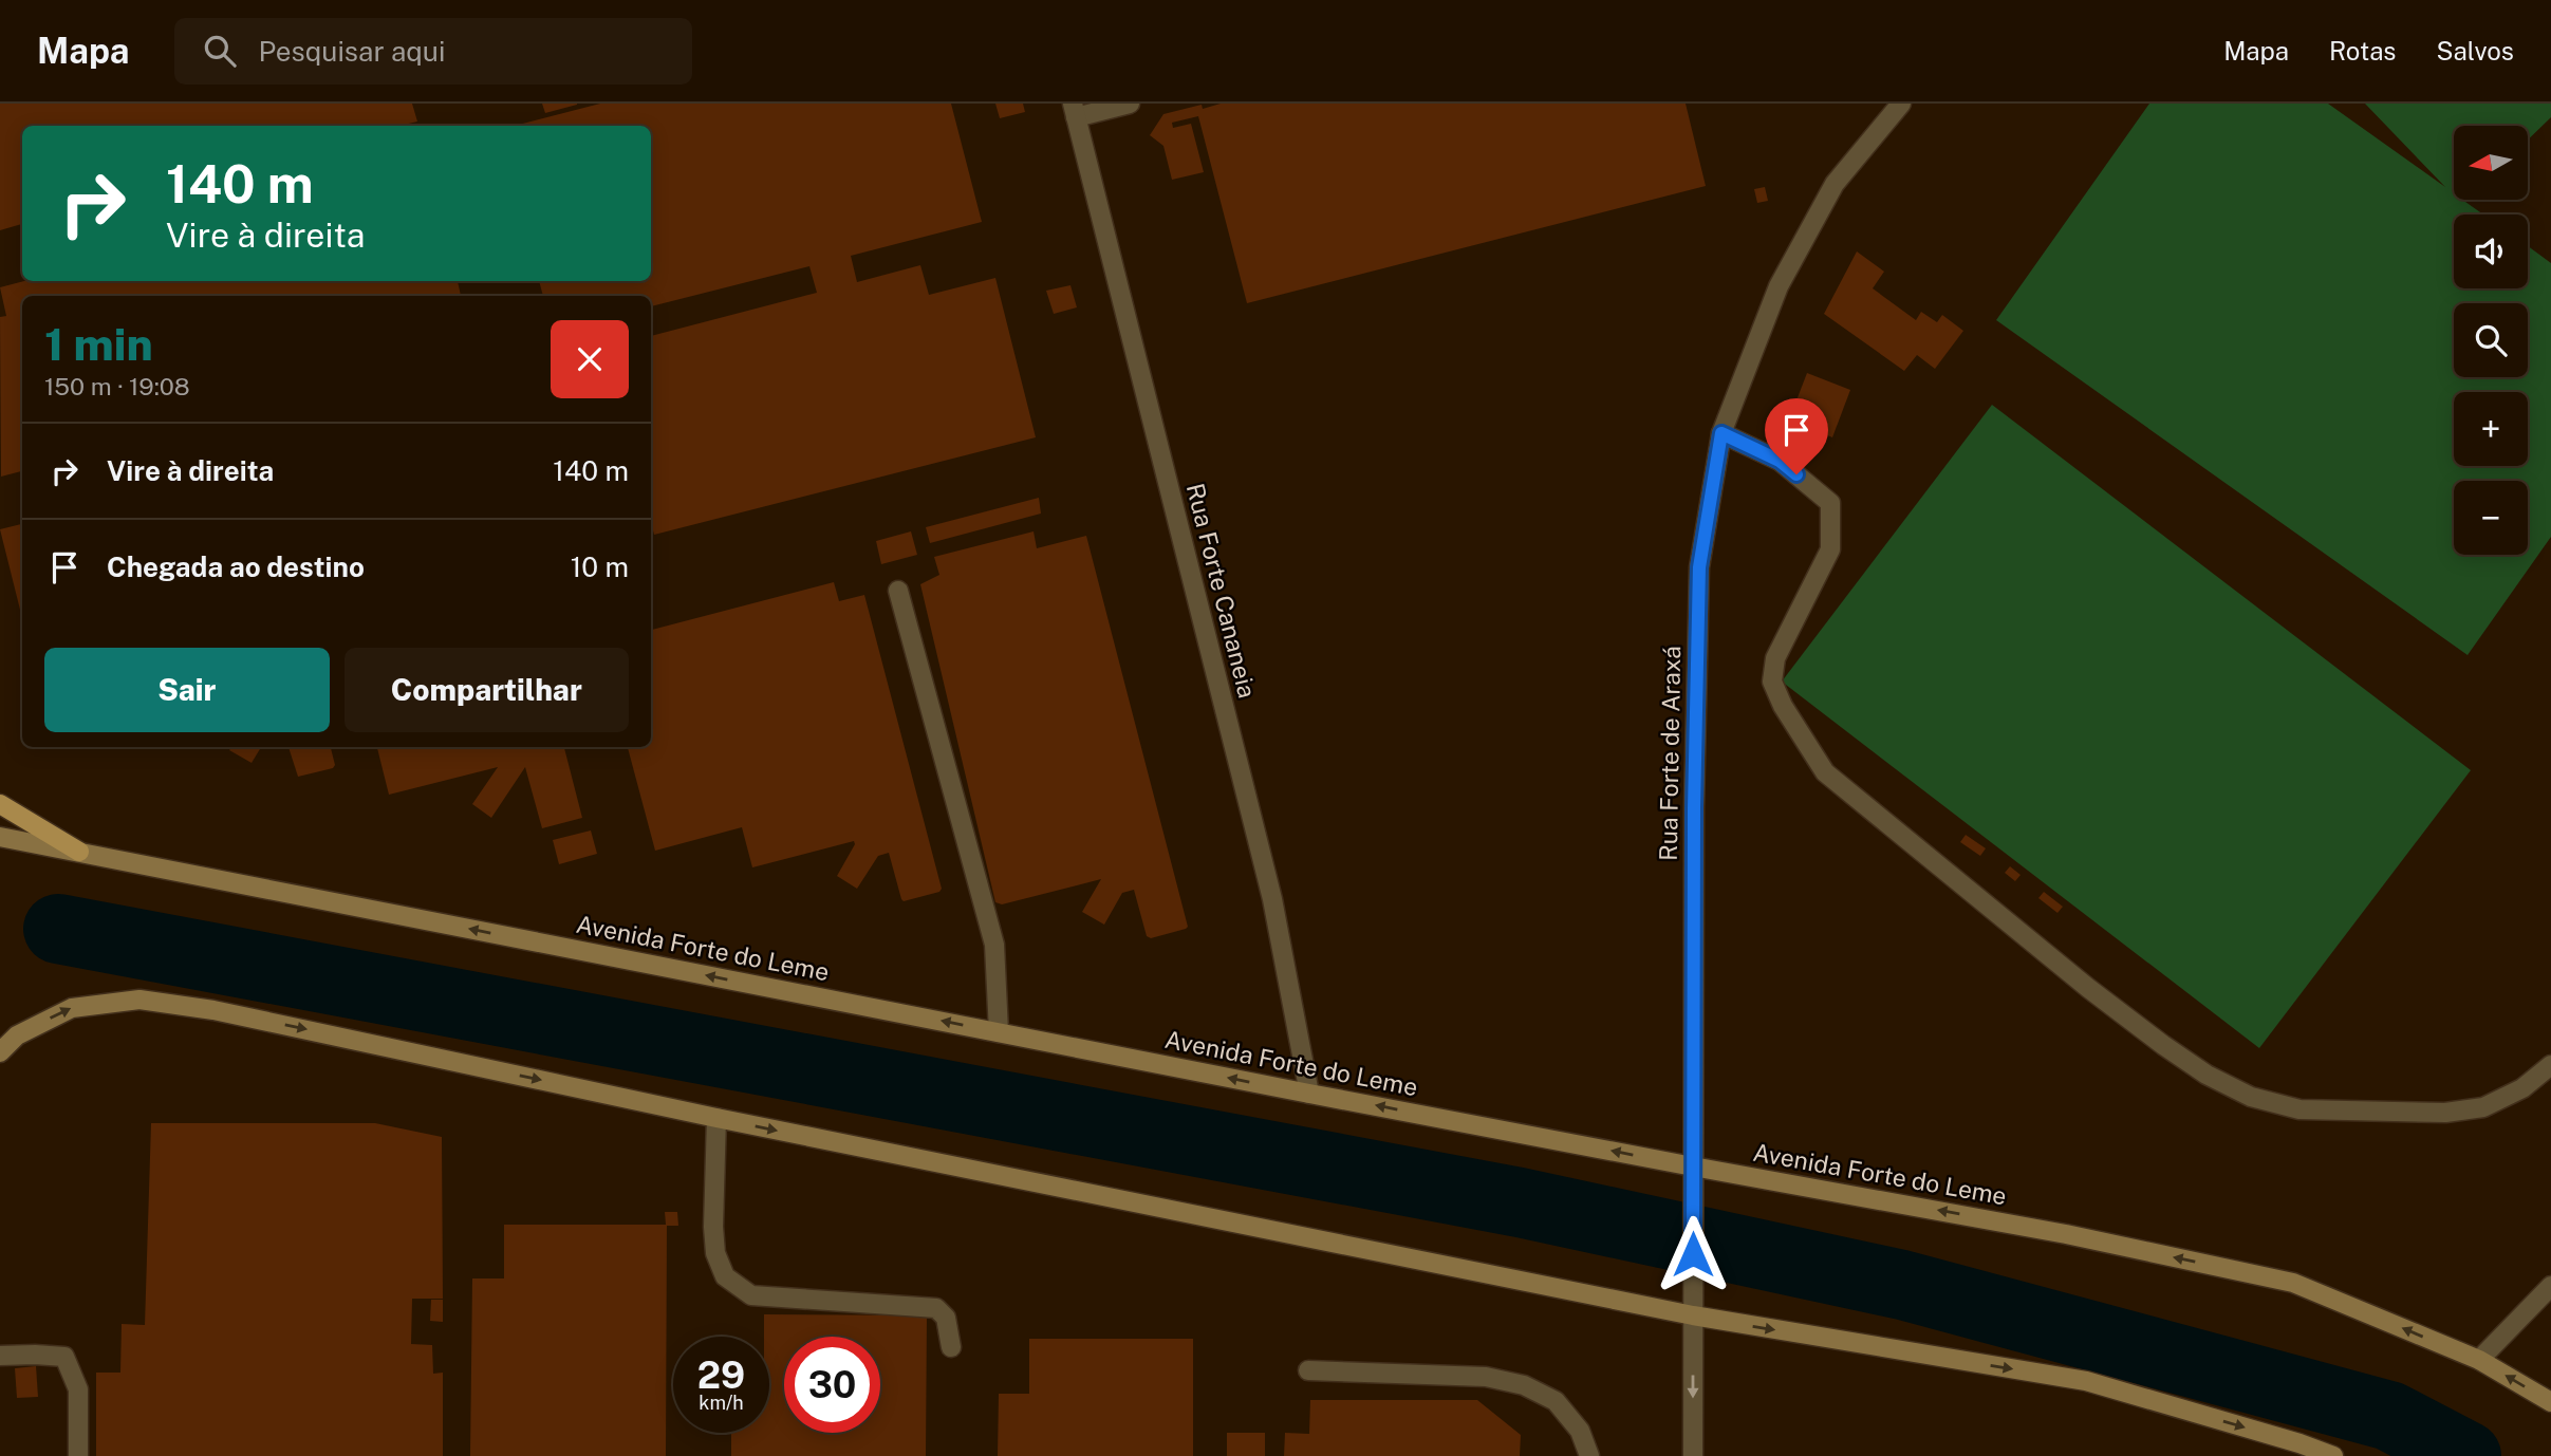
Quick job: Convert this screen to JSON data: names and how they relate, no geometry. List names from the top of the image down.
{
  "streets": {
    "main road": ["Avenida Forte do Leme"],
    "street": ["Rua Forte Cananeia", "Rua Forte de Araxá"]
  },
  "crossings": [
    ["Rua Forte Cananeia", "Avenida Forte do Leme"],
    ["Rua Forte de Araxá", "Avenida Forte do Leme"]
  ],
  "north": "left",
  "page": {
    "header": "Mapa",
    "search": "Pesquisar aqui",
    "nav": ["Mapa", "Rotas", "Salvos"],
    "map_buttons": ["+", "−"],
    "turn": ["140 m", "Vire à direita"],
    "heading": ["1 min", "150 m · 19:08"],
    "list": [
      {
        "name": "Vire à direita",
        "value": "140 m"
      },
      {
        "name": "Chegada ao destino",
        "value": "10 m"
      }
    ],
    "buttons": ["Sair", "Compartilhar"],
    "speed": "29 km/h",
    "limit": "30"
  }
}
